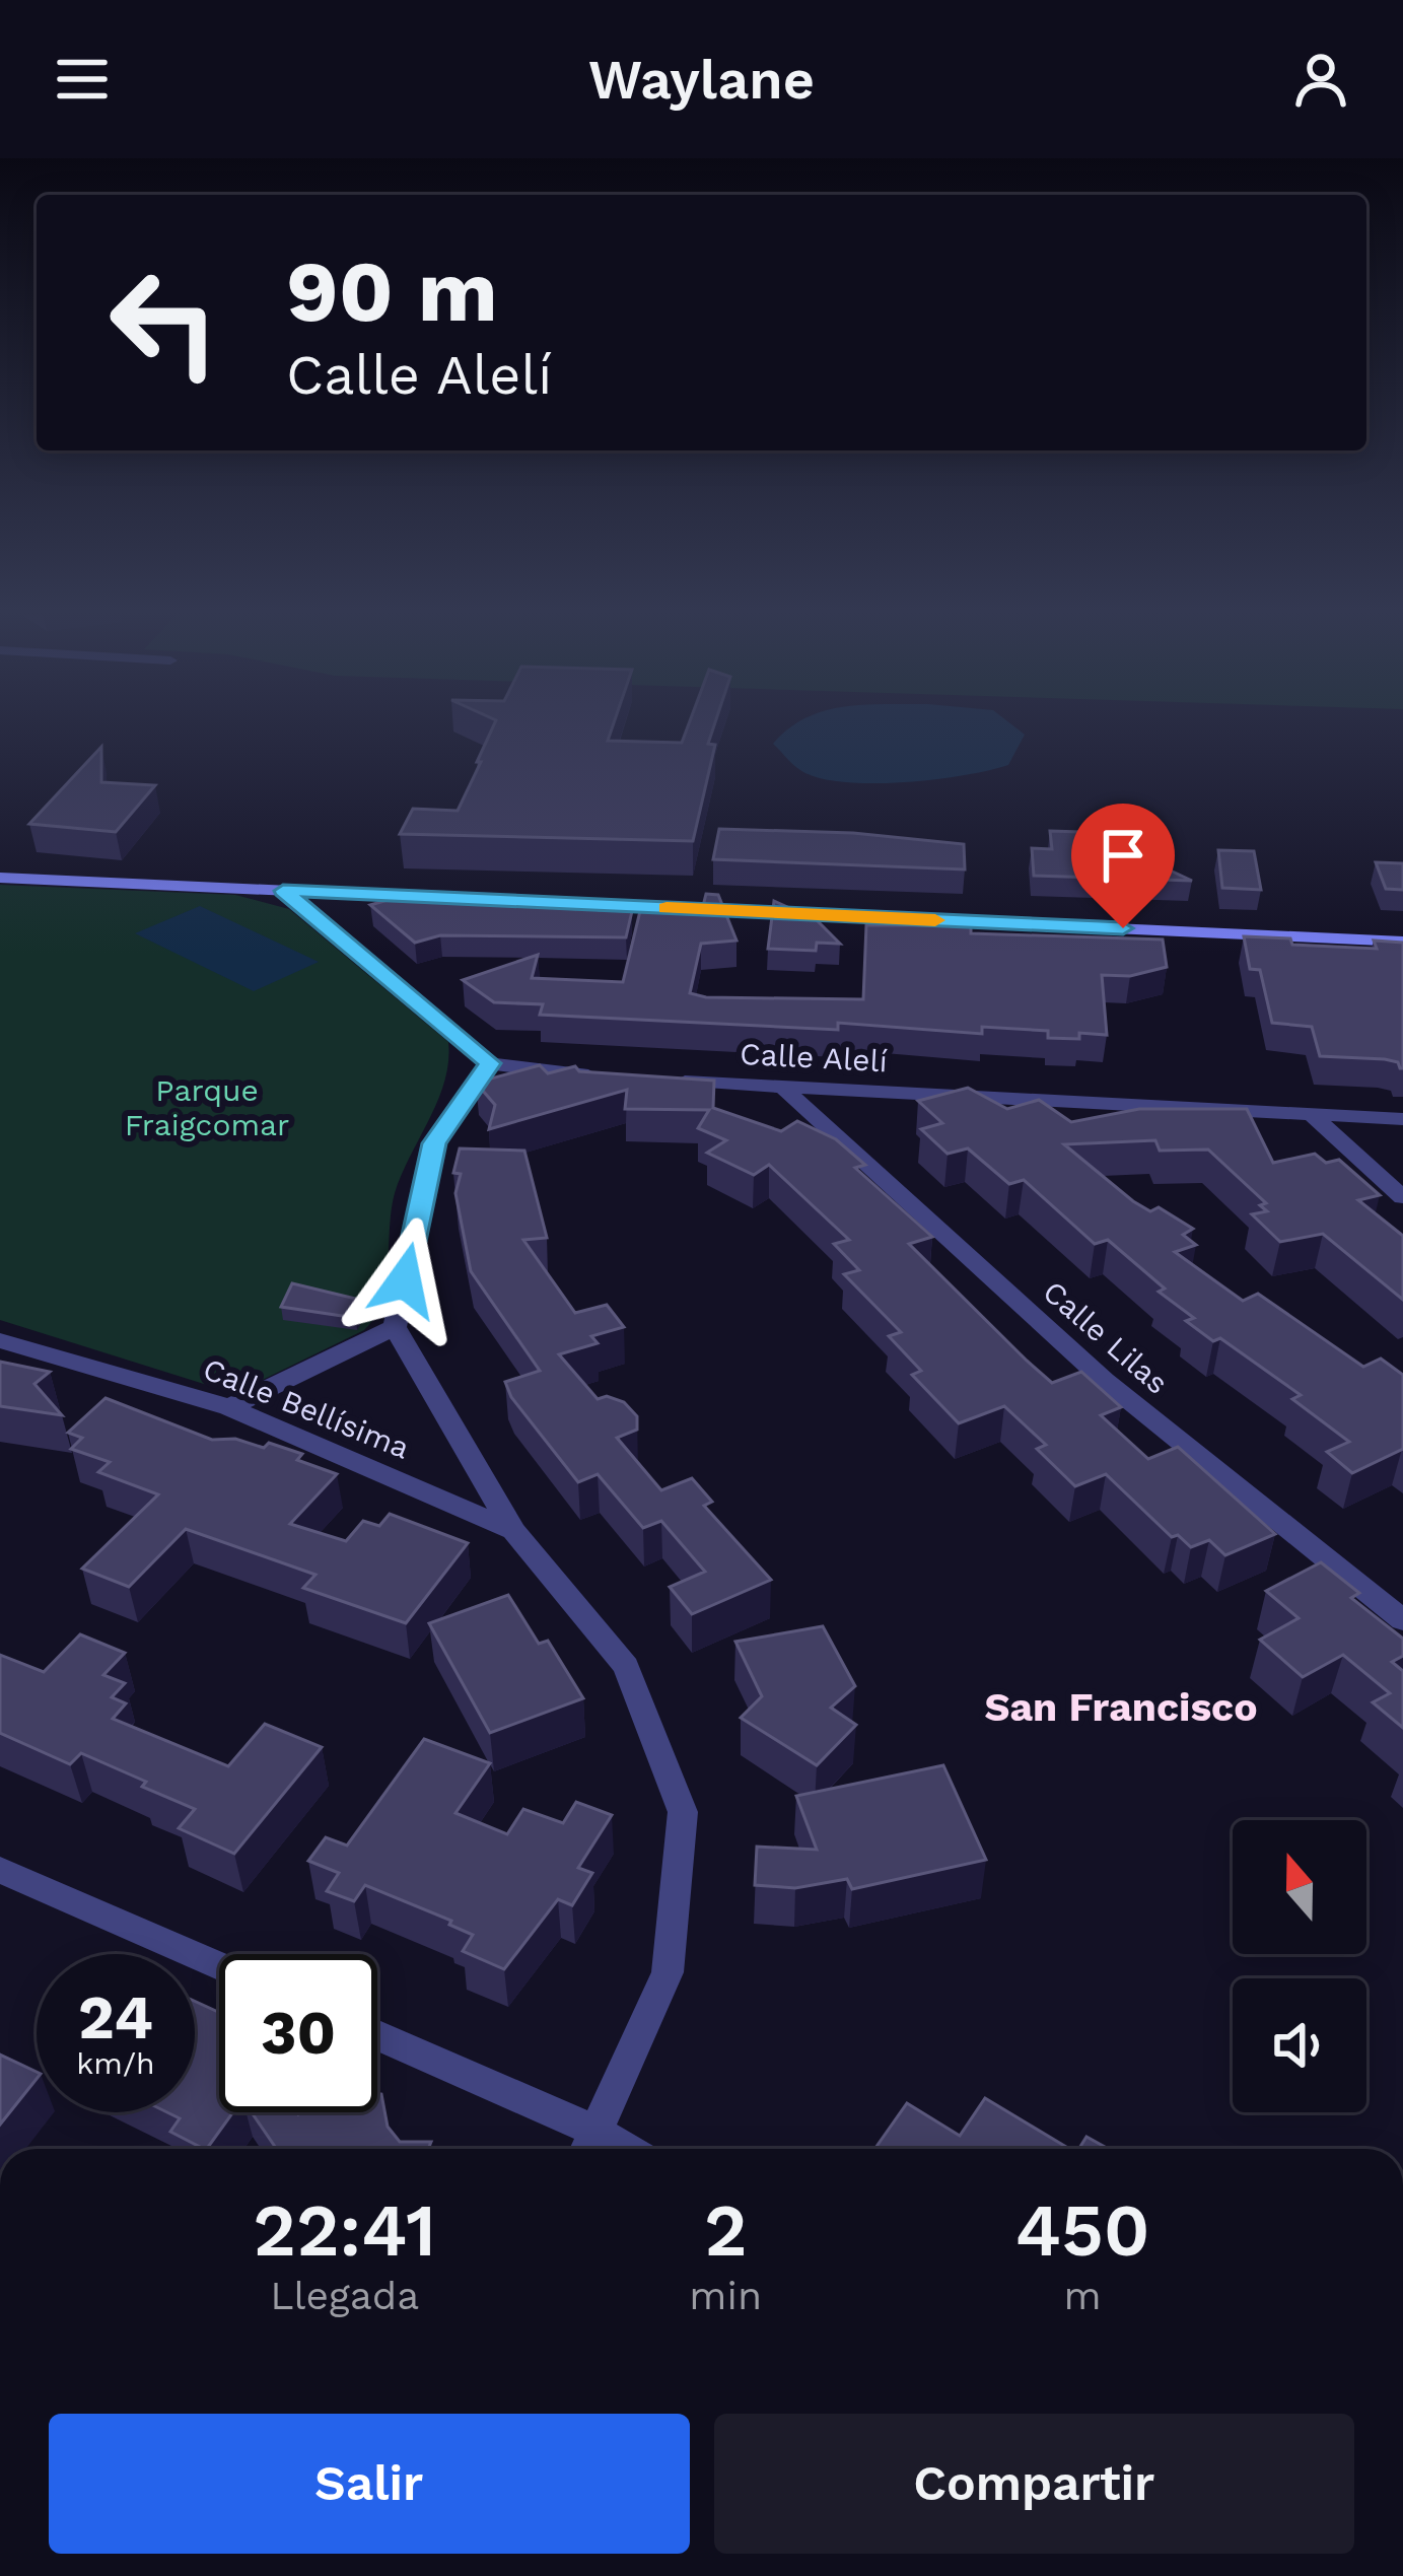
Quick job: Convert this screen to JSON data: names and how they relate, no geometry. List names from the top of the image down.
{
  "streets": {
    "street": ["Calle Alelí", "Calle Lilas", "Calle Bellísima"]
  },
  "crossings": [
    ["Calle Alelí", "Calle Lilas"]
  ],
  "districts": ["San Francisco"],
  "parks": ["Parque Fraigcomar"],
  "north": "top",
  "page": {
    "header": "Waylane",
    "turn": ["90 m", "Calle Alelí"],
    "speed": "24 km/h",
    "limit": "30",
    "eta": [
      "22:41",
      "Llegada",
      "2",
      "min",
      "450",
      "m"
    ],
    "buttons": ["Salir", "Compartir"]
  }
}
